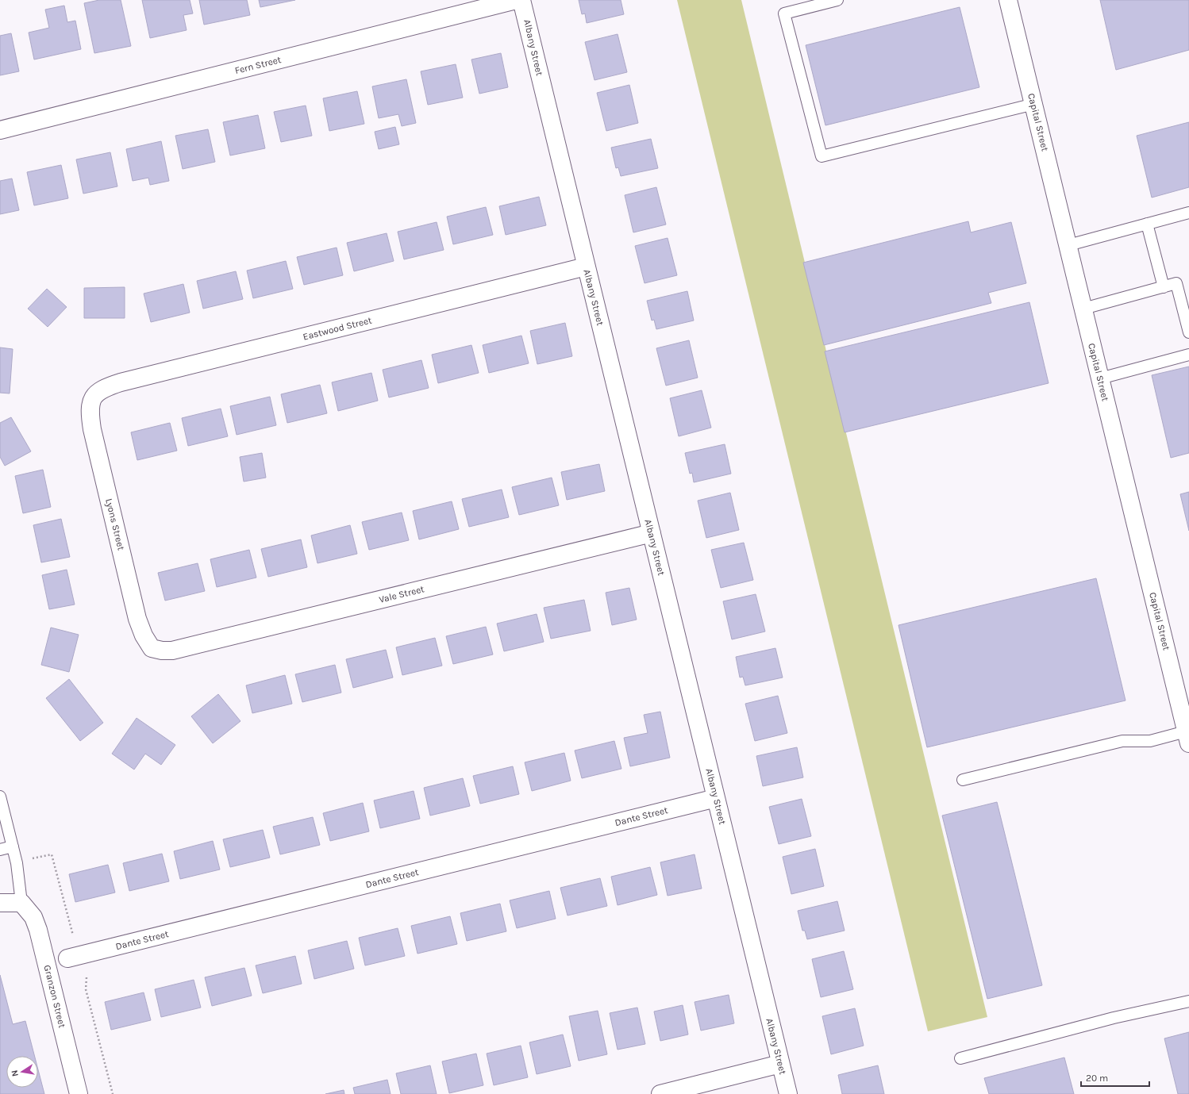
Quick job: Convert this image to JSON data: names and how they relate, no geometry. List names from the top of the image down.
{
  "streets": {
    "street": [
      "Albany Street",
      "Fern Street",
      "Capital Street",
      "Eastwood Street",
      "Lyons Street",
      "Vale Street",
      "Dante Street",
      "Granzon Street"
    ]
  },
  "crossings": [
    ["Albany Street", "Eastwood Street"],
    ["Albany Street", "Vale Street"],
    ["Albany Street", "Dante Street"],
    ["Eastwood Street", "Lyons Street"],
    ["Lyons Street", "Vale Street"]
  ],
  "scale_bar": "20 m",
  "north": "left"
}
